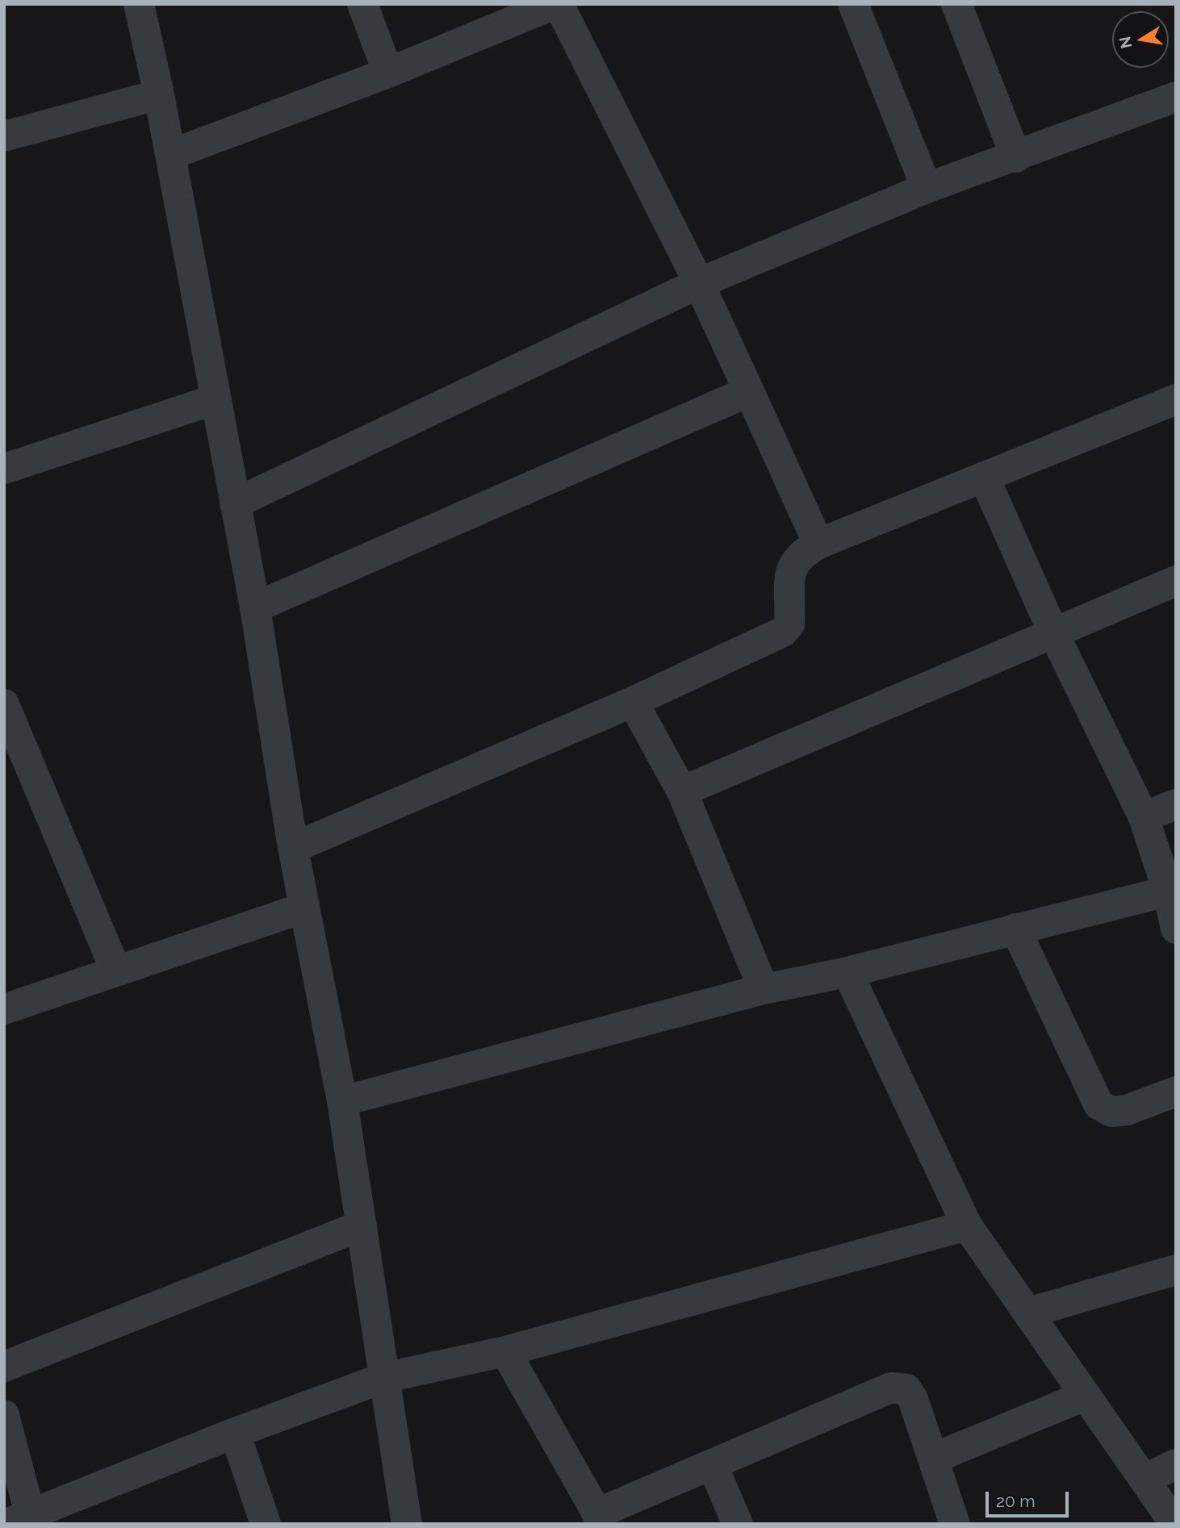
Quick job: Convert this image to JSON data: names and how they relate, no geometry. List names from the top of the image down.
{
  "scale_bar": "20 m",
  "north": "left"
}
